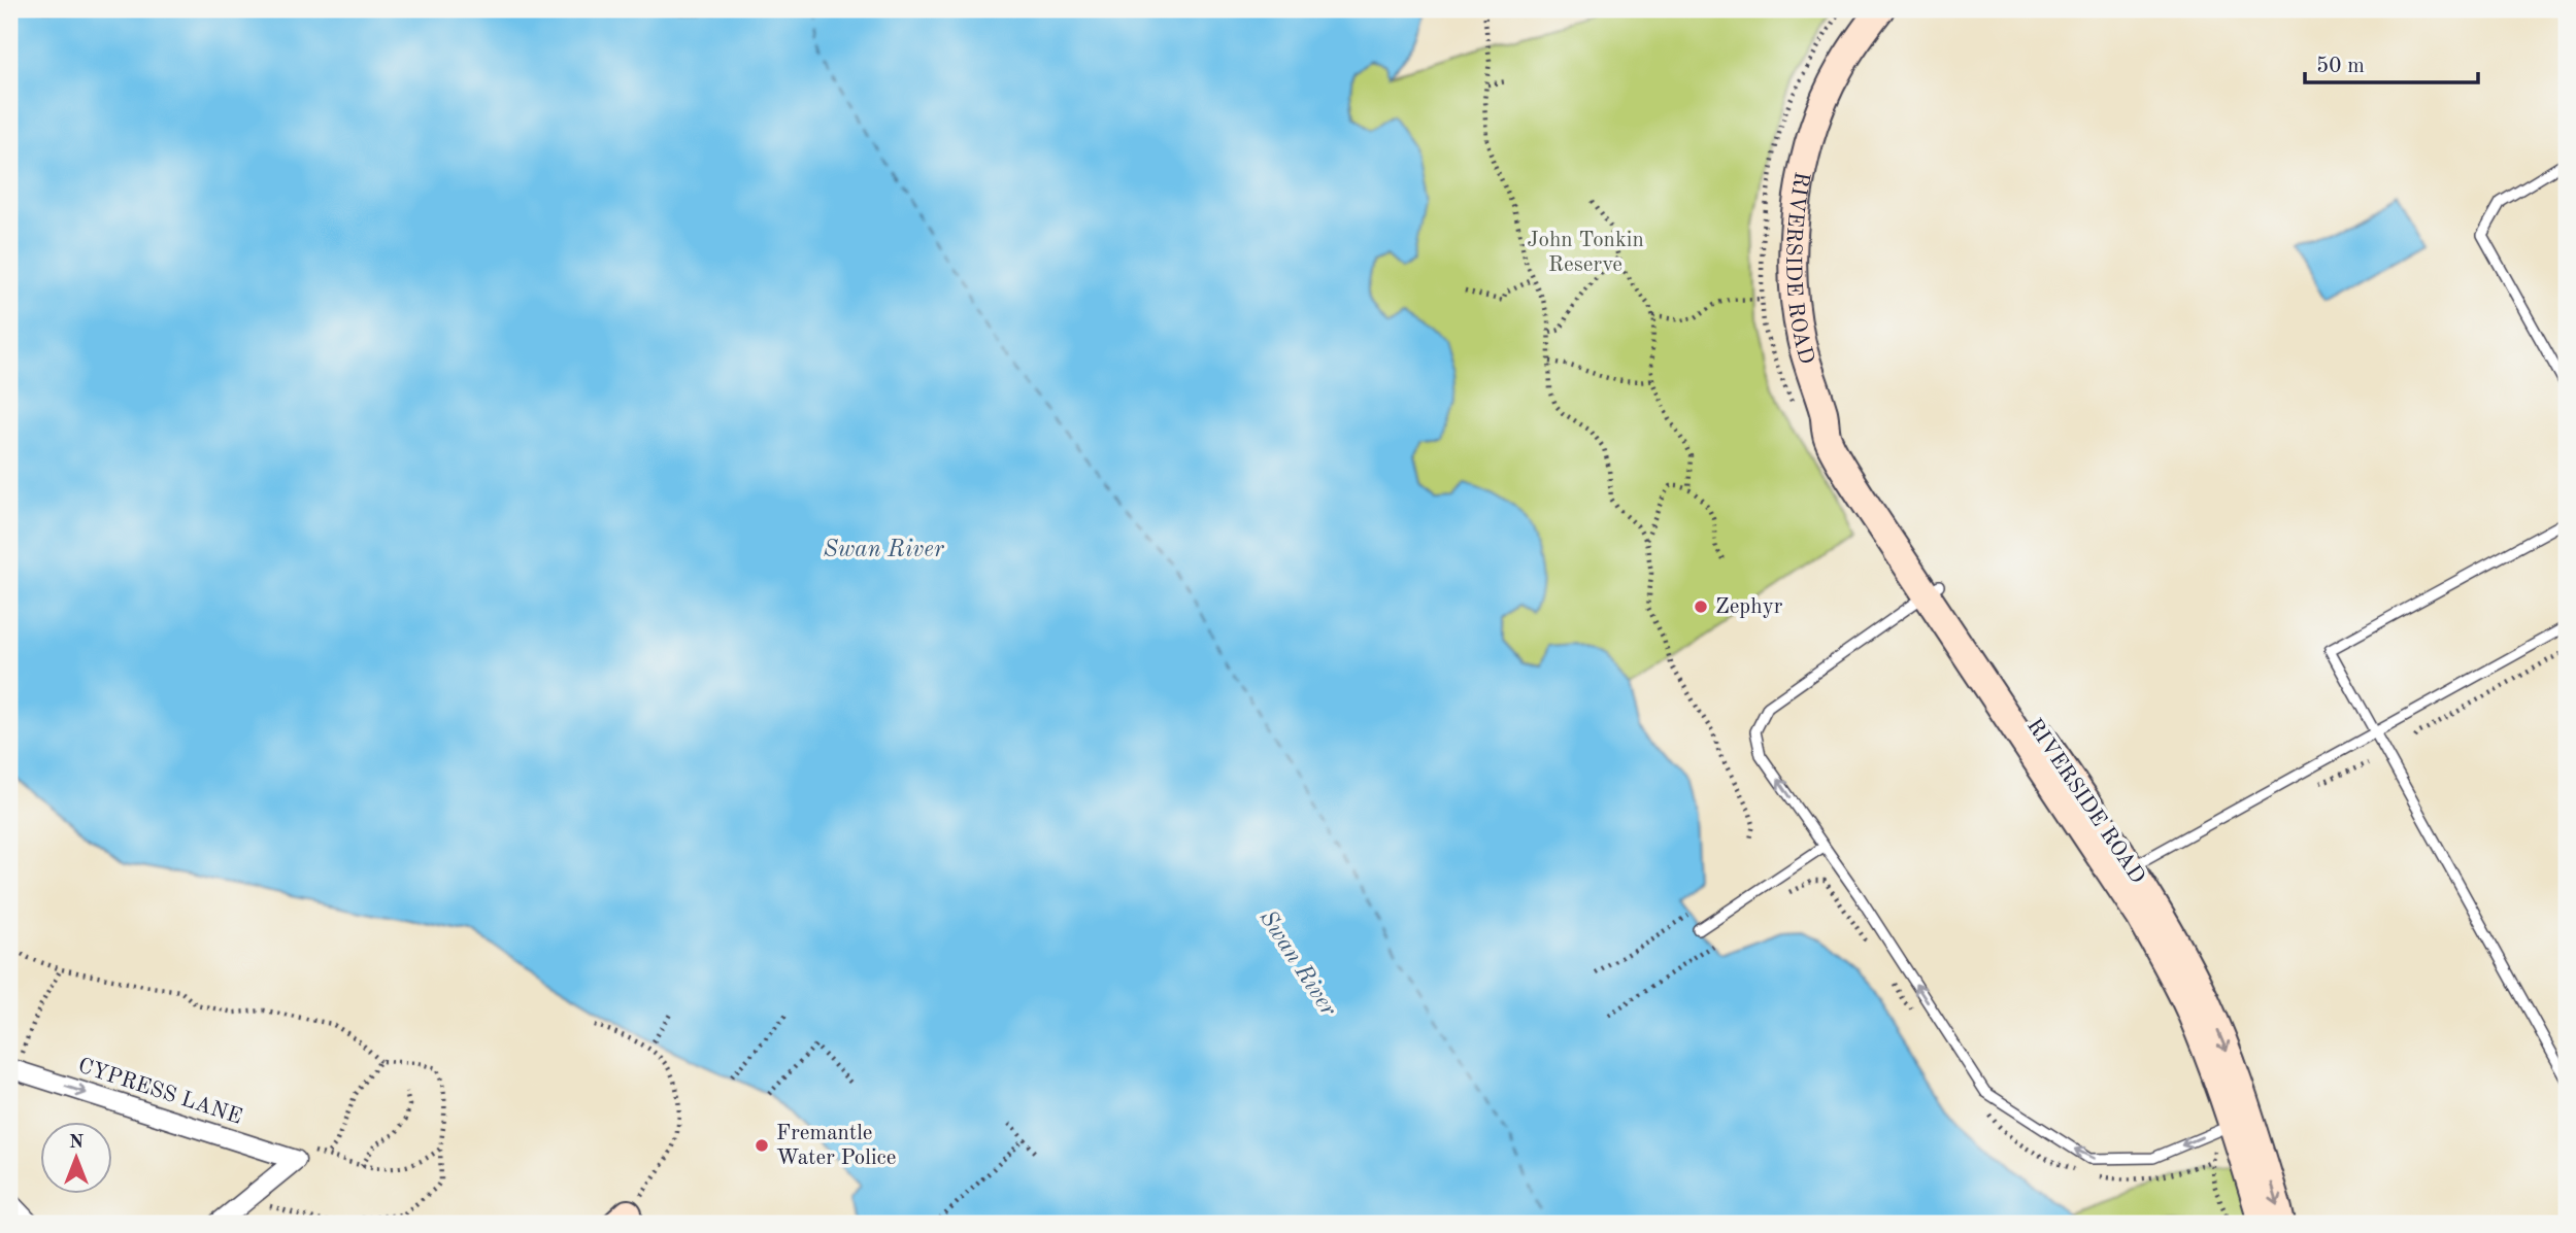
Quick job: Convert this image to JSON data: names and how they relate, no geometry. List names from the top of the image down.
{
  "streets": {
    "street": ["RIVERSIDE ROAD", "CYPRESS LANE"]
  },
  "one_way": ["CYPRESS LANE"],
  "water": ["Swan River"],
  "parks": ["John Tonkin Reserve"],
  "places": ["Zephyr", "Fremantle Water Police"],
  "scale_bar": "50 m",
  "north": "top"
}
